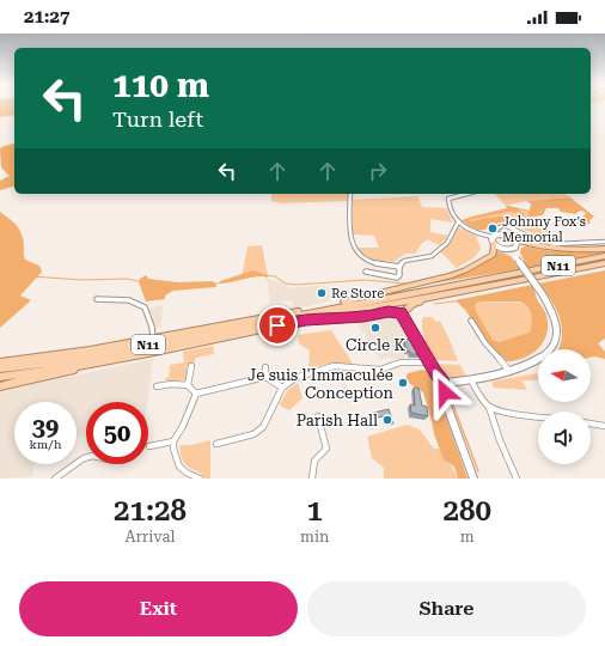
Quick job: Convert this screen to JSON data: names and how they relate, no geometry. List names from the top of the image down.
{
  "streets": {
    "highway": ["N11"]
  },
  "places": [
    "Johnny Fox's Memorial",
    "Re Store",
    "Circle K",
    "Je suis l'Immaculée Conception",
    "Parish Hall"
  ],
  "north": "left",
  "page": {
    "status": "21:27",
    "turn": ["110 m", "Turn left"],
    "speed": "39 km/h",
    "limit": "50",
    "eta": [
      "21:28",
      "Arrival",
      "1",
      "min",
      "280",
      "m"
    ],
    "buttons": ["Exit", "Share"]
  }
}
